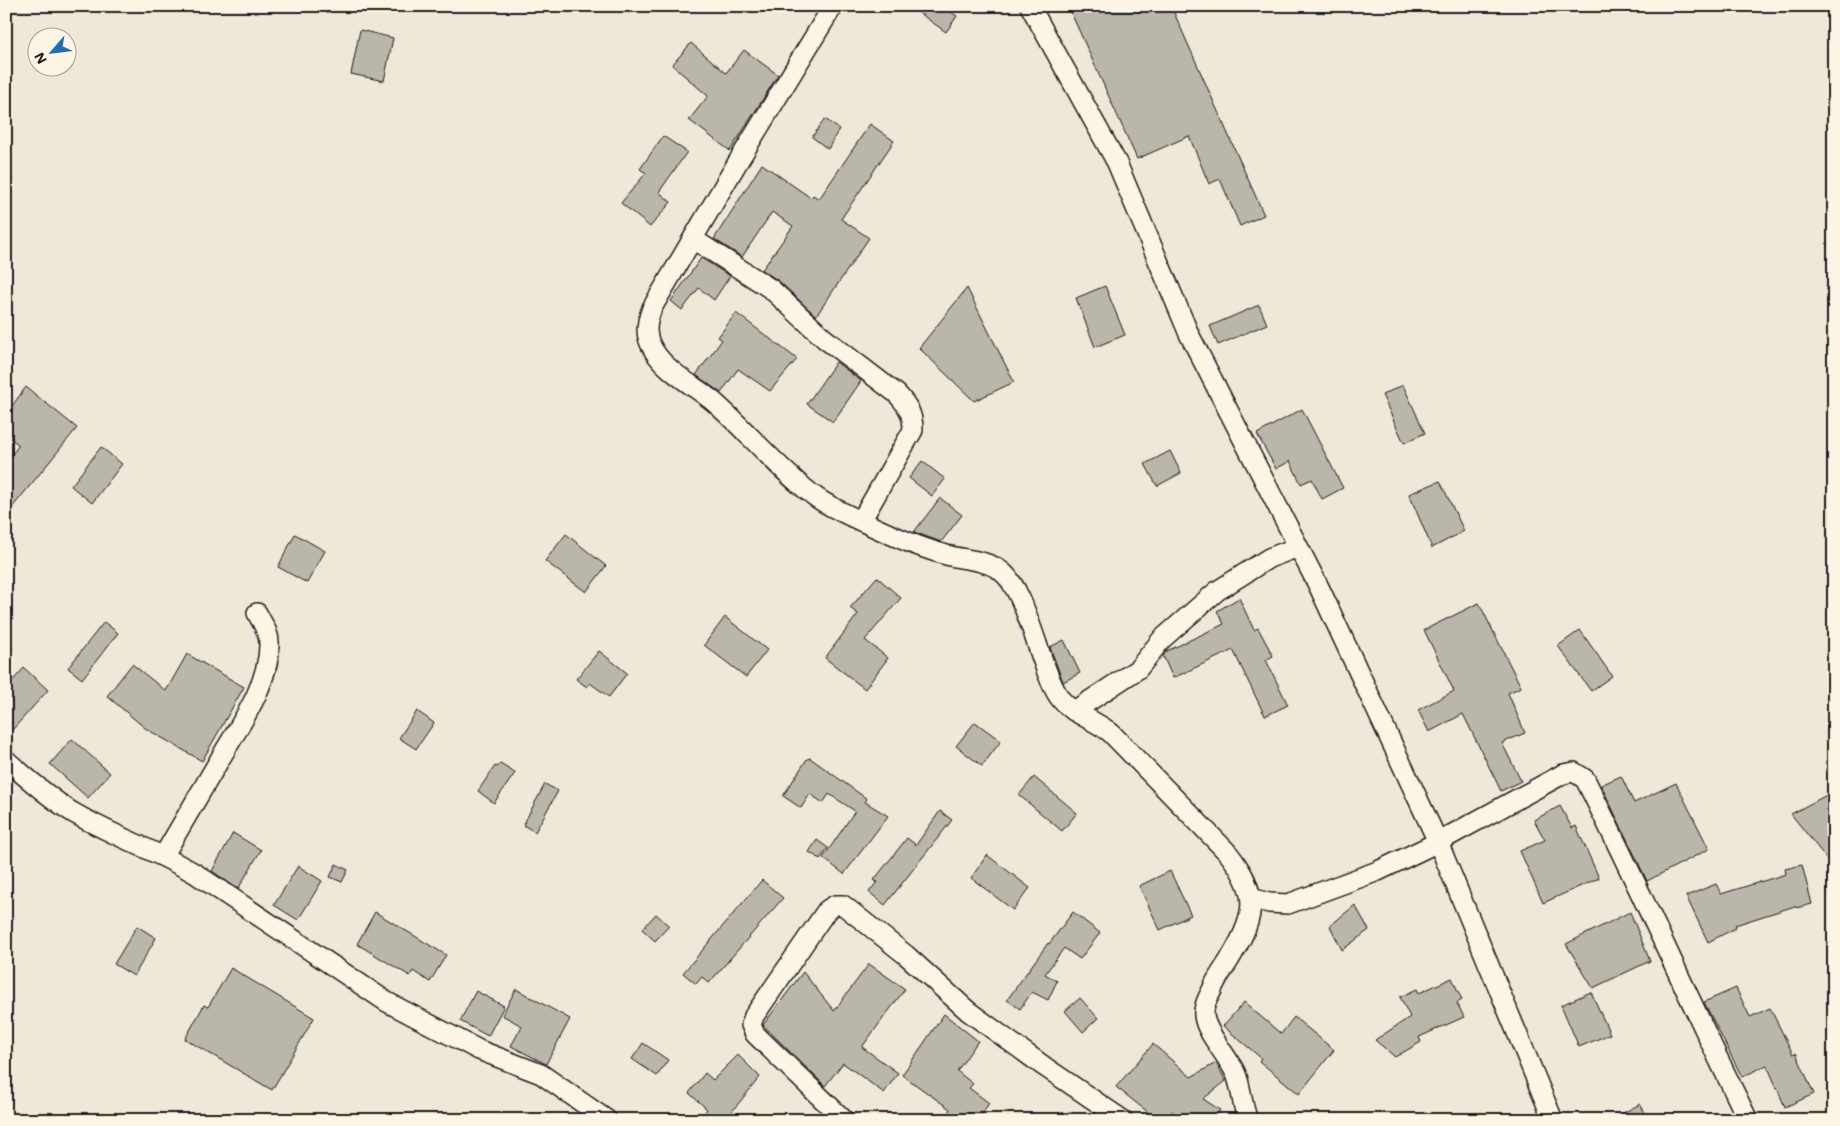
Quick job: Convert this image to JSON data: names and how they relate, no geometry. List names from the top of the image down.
{
  "north": "bottom left"
}
